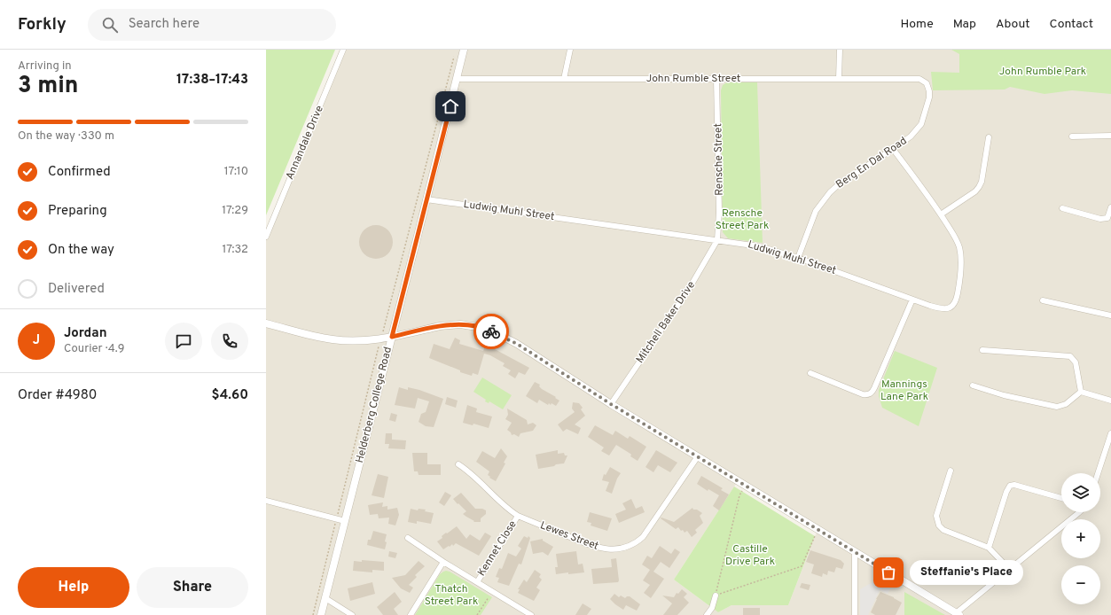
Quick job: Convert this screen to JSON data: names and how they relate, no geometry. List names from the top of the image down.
{
  "streets": {
    "street": [
      "John Rumble Street",
      "Annandale Drive",
      "Rensche Street",
      "Berg En Dal Road",
      "Ludwig Muhl Street",
      "Mitchell Baker Drive",
      "Helderberg College Road",
      "Lewes Street",
      "Kennet Close"
    ]
  },
  "crossings": [
    ["John Rumble Street", "Rensche Street"],
    ["John Rumble Street", "Berg En Dal Road"],
    ["John Rumble Street", "Helderberg College Road"],
    ["Rensche Street", "Ludwig Muhl Street"],
    ["Rensche Street", "Mitchell Baker Drive"],
    ["Berg En Dal Road", "Ludwig Muhl Street"],
    ["Ludwig Muhl Street", "Mitchell Baker Drive"],
    ["Ludwig Muhl Street", "Helderberg College Road"],
    ["Lewes Street", "Kennet Close"]
  ],
  "parks": [
    "John Rumble Park",
    "Rensche Street Park",
    "Mannings Lane Park",
    "Castille Drive Park",
    "Thatch Street Park"
  ],
  "places": ["Steffanie's Place"],
  "page": {
    "header": "Forkly",
    "search": "Search here",
    "nav": [
      "Home",
      "Map",
      "About",
      "Contact"
    ],
    "heading": ["3 min", "Arriving in", "17:38–17:43"],
    "panel": [
      "Jordan",
      "Courier · 4.9",
      "Order #4980",
      "$4.60"
    ],
    "bar": "On the way · 330 m",
    "list": [
      ["Confirmed", "17:10"],
      ["Preparing", "17:29"],
      ["On the way", "17:32"],
      "Delivered"
    ],
    "round": "J",
    "map_buttons": ["+", "−"],
    "buttons": ["Help", "Share"],
    "bubble": "Steffanie's Place"
  }
}
